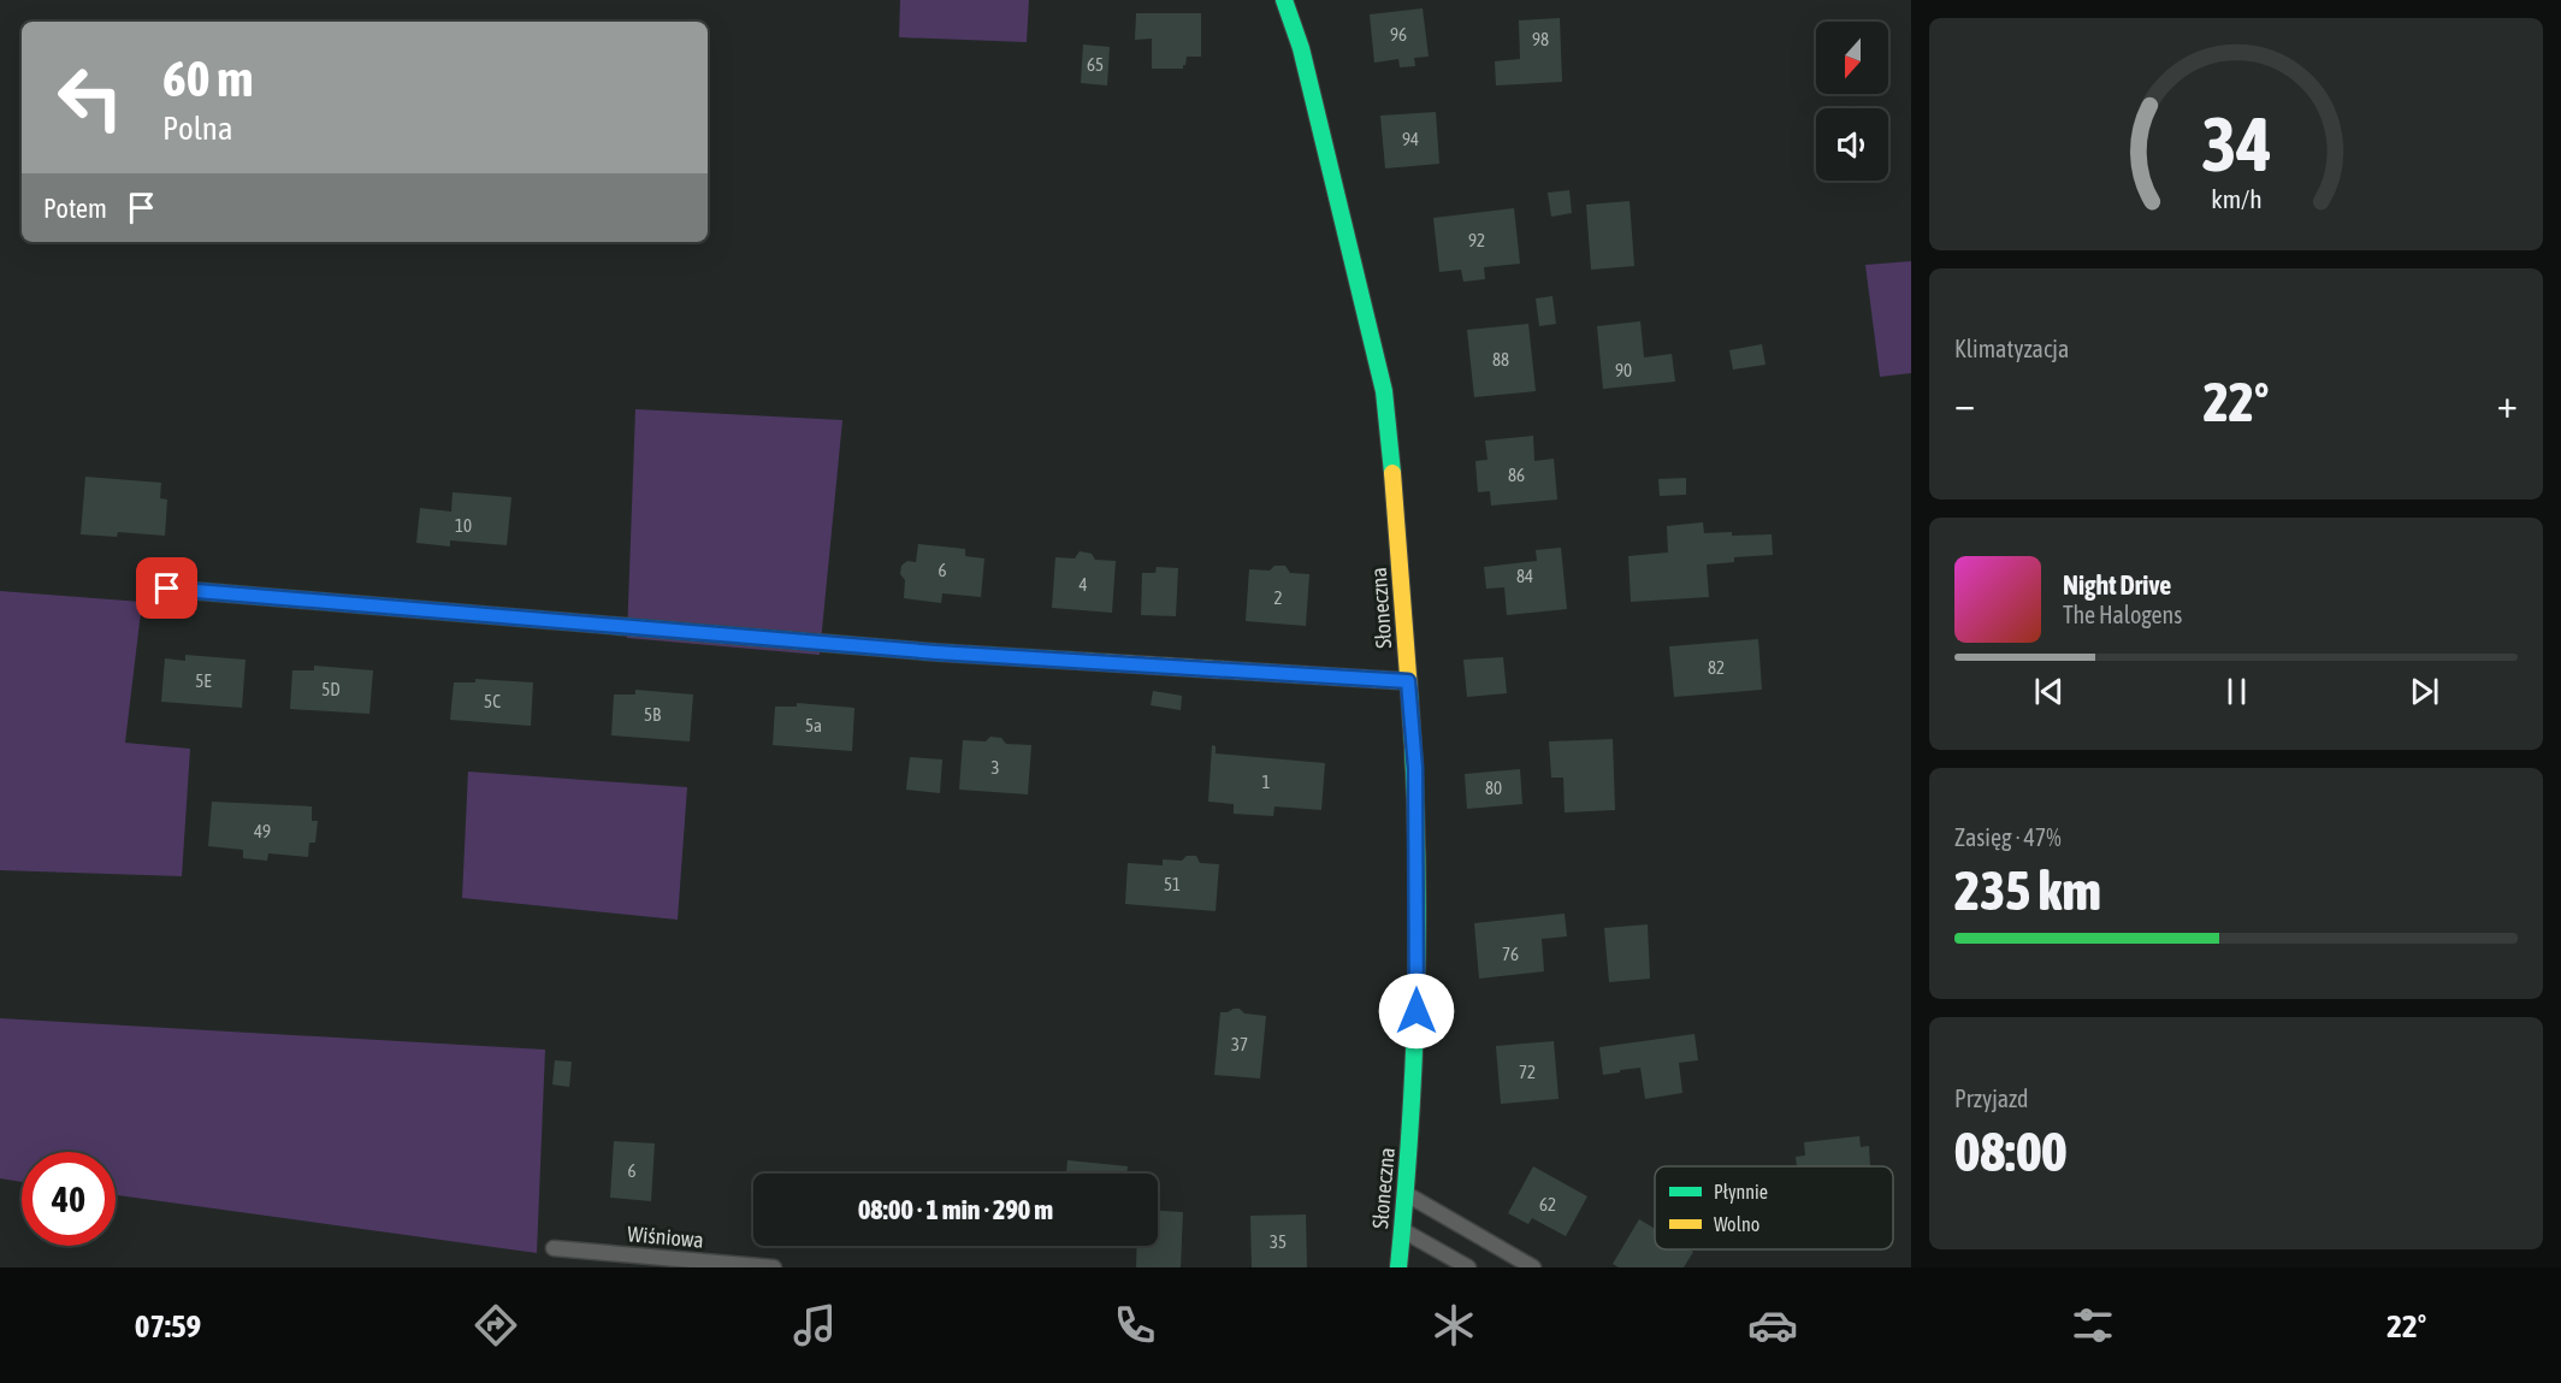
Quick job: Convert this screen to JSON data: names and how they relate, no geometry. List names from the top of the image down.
{
  "streets": {
    "street": ["Słoneczna"],
    "lane": ["Wiśniowa"]
  },
  "house_numbers": [
    "96",
    "98",
    "65",
    "94",
    "92",
    "88",
    "90",
    "86",
    "10",
    "6",
    "84",
    "4",
    "2",
    "82",
    "5E",
    "5D",
    "5C",
    "5B",
    "5a",
    "3",
    "1",
    "80",
    "49",
    "51",
    "76",
    "37",
    "72",
    "6",
    "62",
    "35"
  ],
  "legend": ["Płynnie", "Wolno"],
  "north": "bottom",
  "page": {
    "turn": ["60 m", "Polna"],
    "then": "Potem",
    "tile": [
      "Klimatyzacja",
      ["Zasięg · 47%", "235 km"],
      ["Przyjazd", "08:00"]
    ],
    "heat": ["−", "22°", "+"],
    "song": ["Night Drive", "The Halogens"],
    "limit": "40",
    "trip": "08:00 · 1 min · 290 m",
    "tabs": ["07:59", "22°"],
    "gauge": ["34", "km/h"]
  }
}
